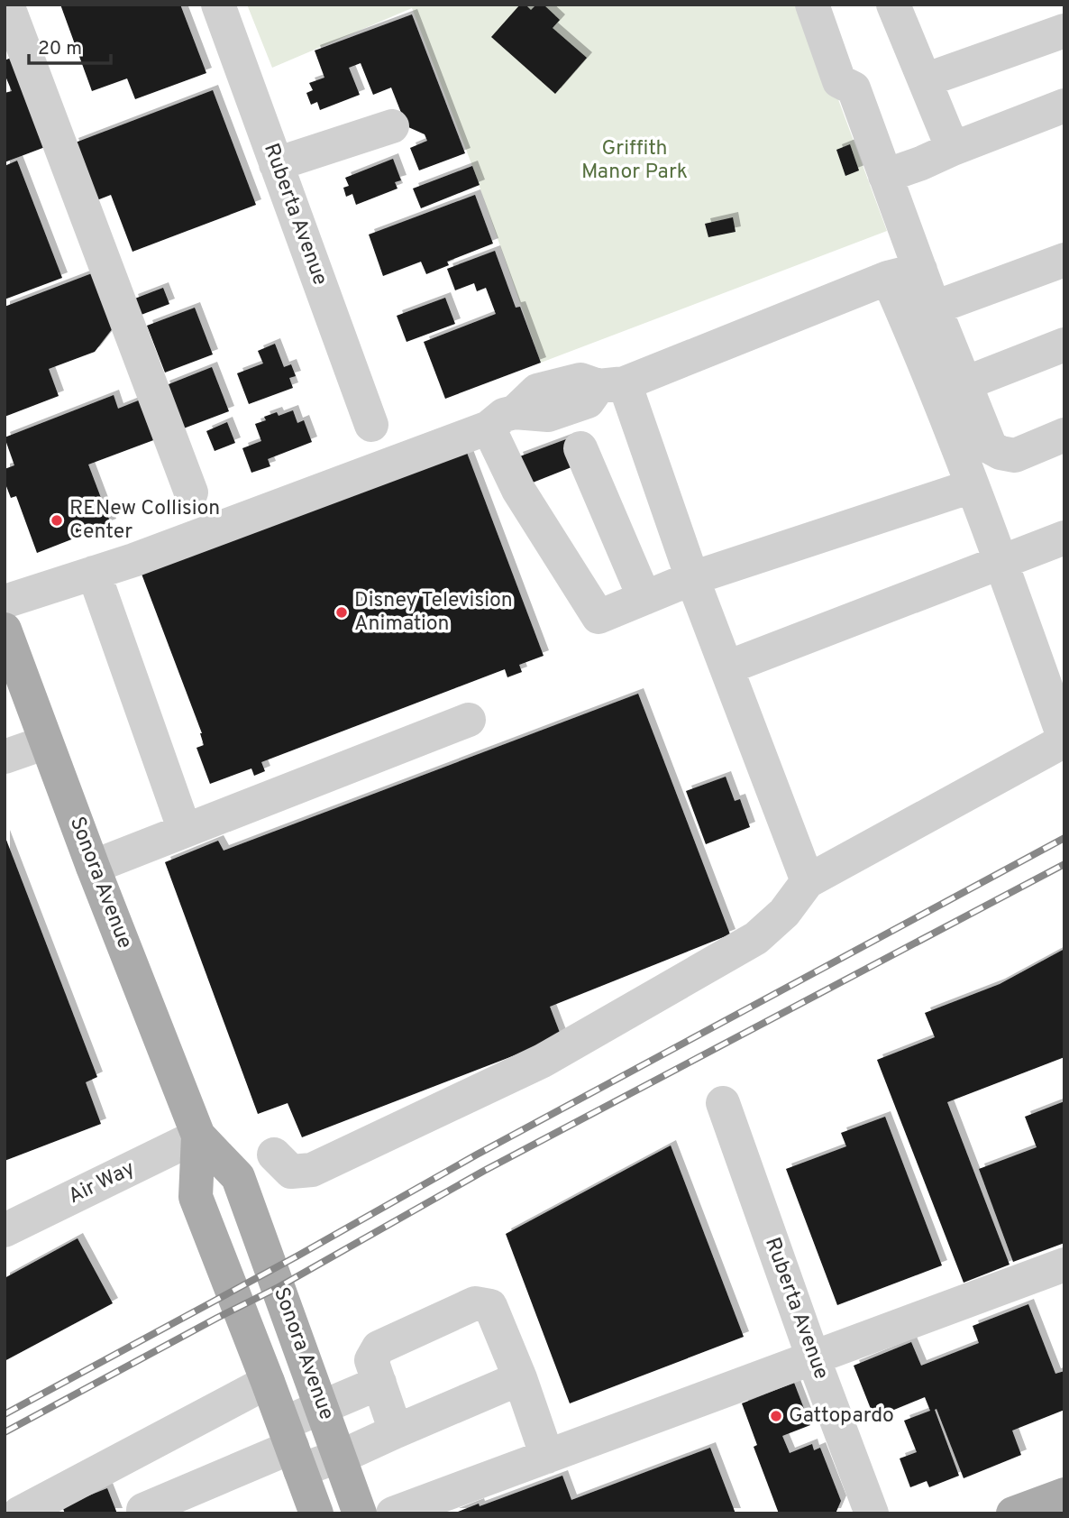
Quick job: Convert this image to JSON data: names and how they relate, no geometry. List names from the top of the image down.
{
  "streets": {
    "main road": ["Sonora Avenue"],
    "street": ["Ruberta Avenue", "Air Way"]
  },
  "crossings": [
    ["Sonora Avenue", "Air Way"]
  ],
  "parks": ["Griffith Manor Park"],
  "places": ["RENew Collision Center", "Disney Television Animation", "Gattopardo"],
  "scale_bar": "20 m"
}
